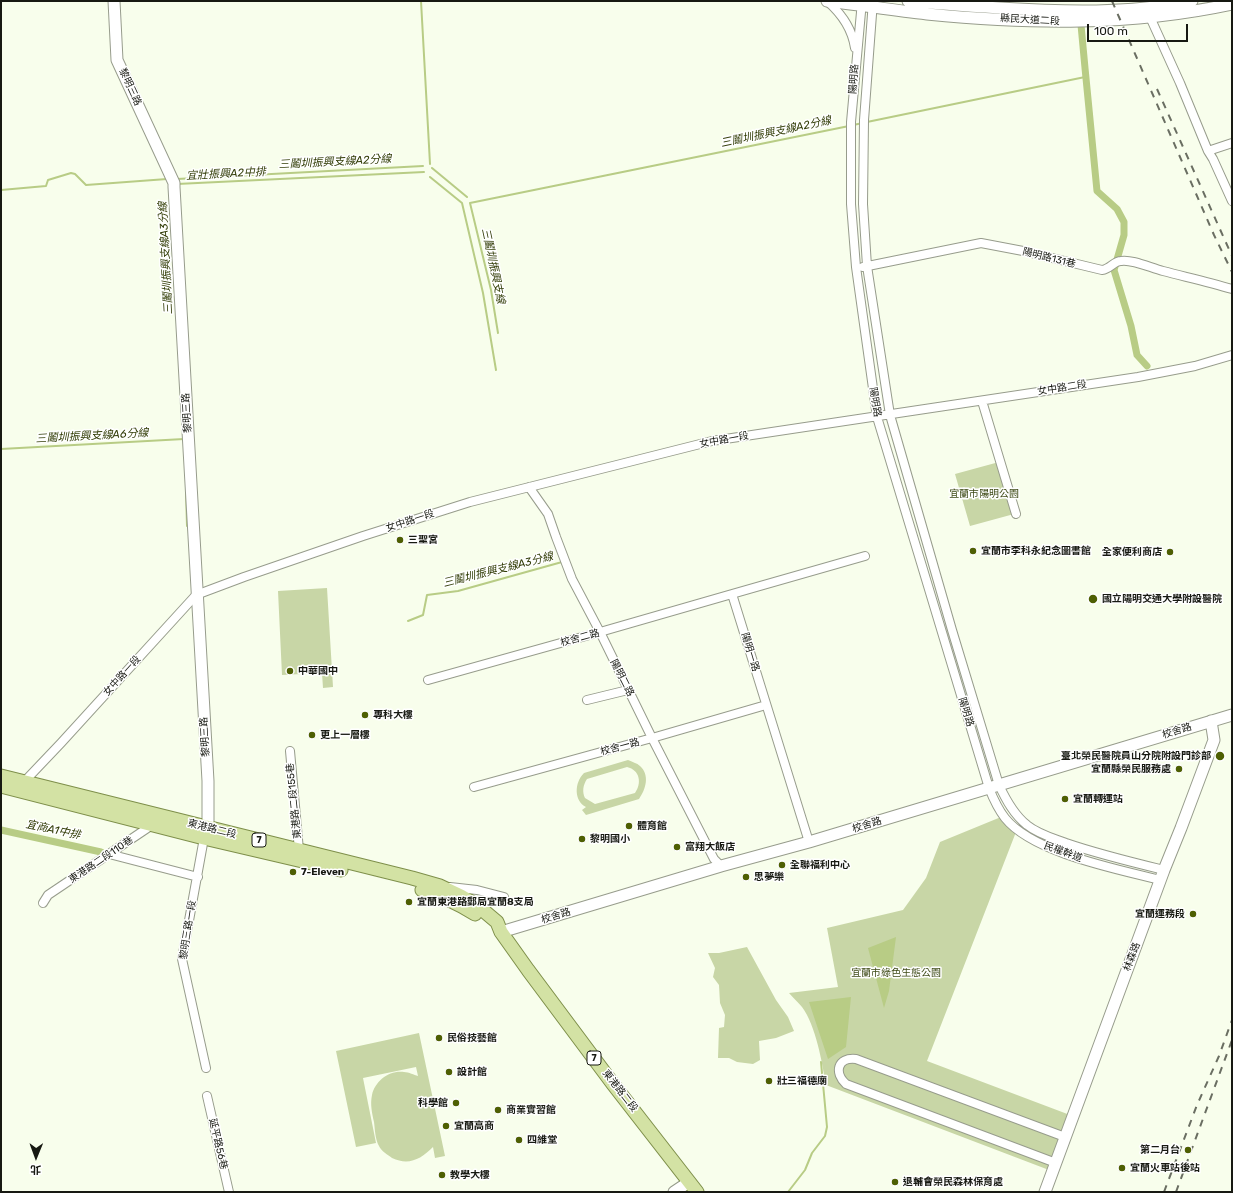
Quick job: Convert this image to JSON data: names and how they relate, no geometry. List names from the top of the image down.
{
  "streets": {
    "main road": ["東港路二段", "7"],
    "street": [
      "縣民大道二段",
      "陽明路",
      "黎明三路",
      "陽明路131巷",
      "女中路二段",
      "女中路一段",
      "校舍二路",
      "陽明一路",
      "陽明二路",
      "校舍路",
      "校舍一路",
      "東港路二段155巷",
      "民權幹道",
      "東港路二段110巷",
      "黎明三路一段",
      "林森路",
      "延平路56巷"
    ]
  },
  "crossings": [
    ["縣民大道二段", "陽明路"],
    ["陽明路", "陽明路131巷"],
    ["陽明路", "女中路二段"],
    ["陽明路", "女中路一段"],
    ["陽明路", "校舍路"],
    ["陽明路", "民權幹道"],
    ["黎明三路", "女中路一段"],
    ["黎明三路", "東港路二段"],
    ["黎明三路", "黎明三路一段"],
    ["女中路二段", "女中路一段"],
    ["女中路一段", "陽明二路"],
    ["女中路一段", "東港路二段"],
    ["校舍二路", "陽明一路"],
    ["校舍二路", "陽明二路"],
    ["陽明一路", "校舍路"],
    ["陽明一路", "校舍一路"],
    ["陽明二路", "校舍路"],
    ["陽明二路", "校舍一路"],
    ["校舍路", "東港路二段"],
    ["校舍路", "民權幹道"],
    ["校舍路", "林森路"],
    ["東港路二段155巷", "東港路二段"],
    ["東港路二段", "東港路二段110巷"],
    ["東港路二段", "黎明三路一段"],
    ["民權幹道", "林森路"]
  ],
  "water": [
    "三鬮圳振興支線A2分線",
    "宜壯振興A2中排",
    "三鬮圳振興支線A3分線",
    "三鬮圳振興支線",
    "三鬮圳振興支線A6分線",
    "宜商A1中排"
  ],
  "parks": ["宜蘭市陽明公園", "宜蘭市綠色生態公園"],
  "places": [
    "三聖宮",
    "宜蘭市李科永紀念圖書館",
    "全家便利商店",
    "國立陽明交通大學附設醫院",
    "中華國中",
    "專科大樓",
    "更上一層樓",
    "臺北榮民醫院員山分院附設門診部",
    "宜蘭縣榮民服務處",
    "宜蘭轉運站",
    "體育館",
    "黎明國小",
    "富翔大飯店",
    "全聯福利中心",
    "7-Eleven",
    "思夢樂",
    "宜蘭東港路郵局宜蘭8支局",
    "宜蘭運務段",
    "民俗技藝館",
    "設計館",
    "壯三福德廟",
    "科學館",
    "商業實習館",
    "宜蘭高商",
    "四維堂",
    "第二月台",
    "宜蘭火車站後站",
    "教學大樓",
    "退輔會榮民森林保育處"
  ],
  "scale_bar": "100 m",
  "north": "bottom"
}
